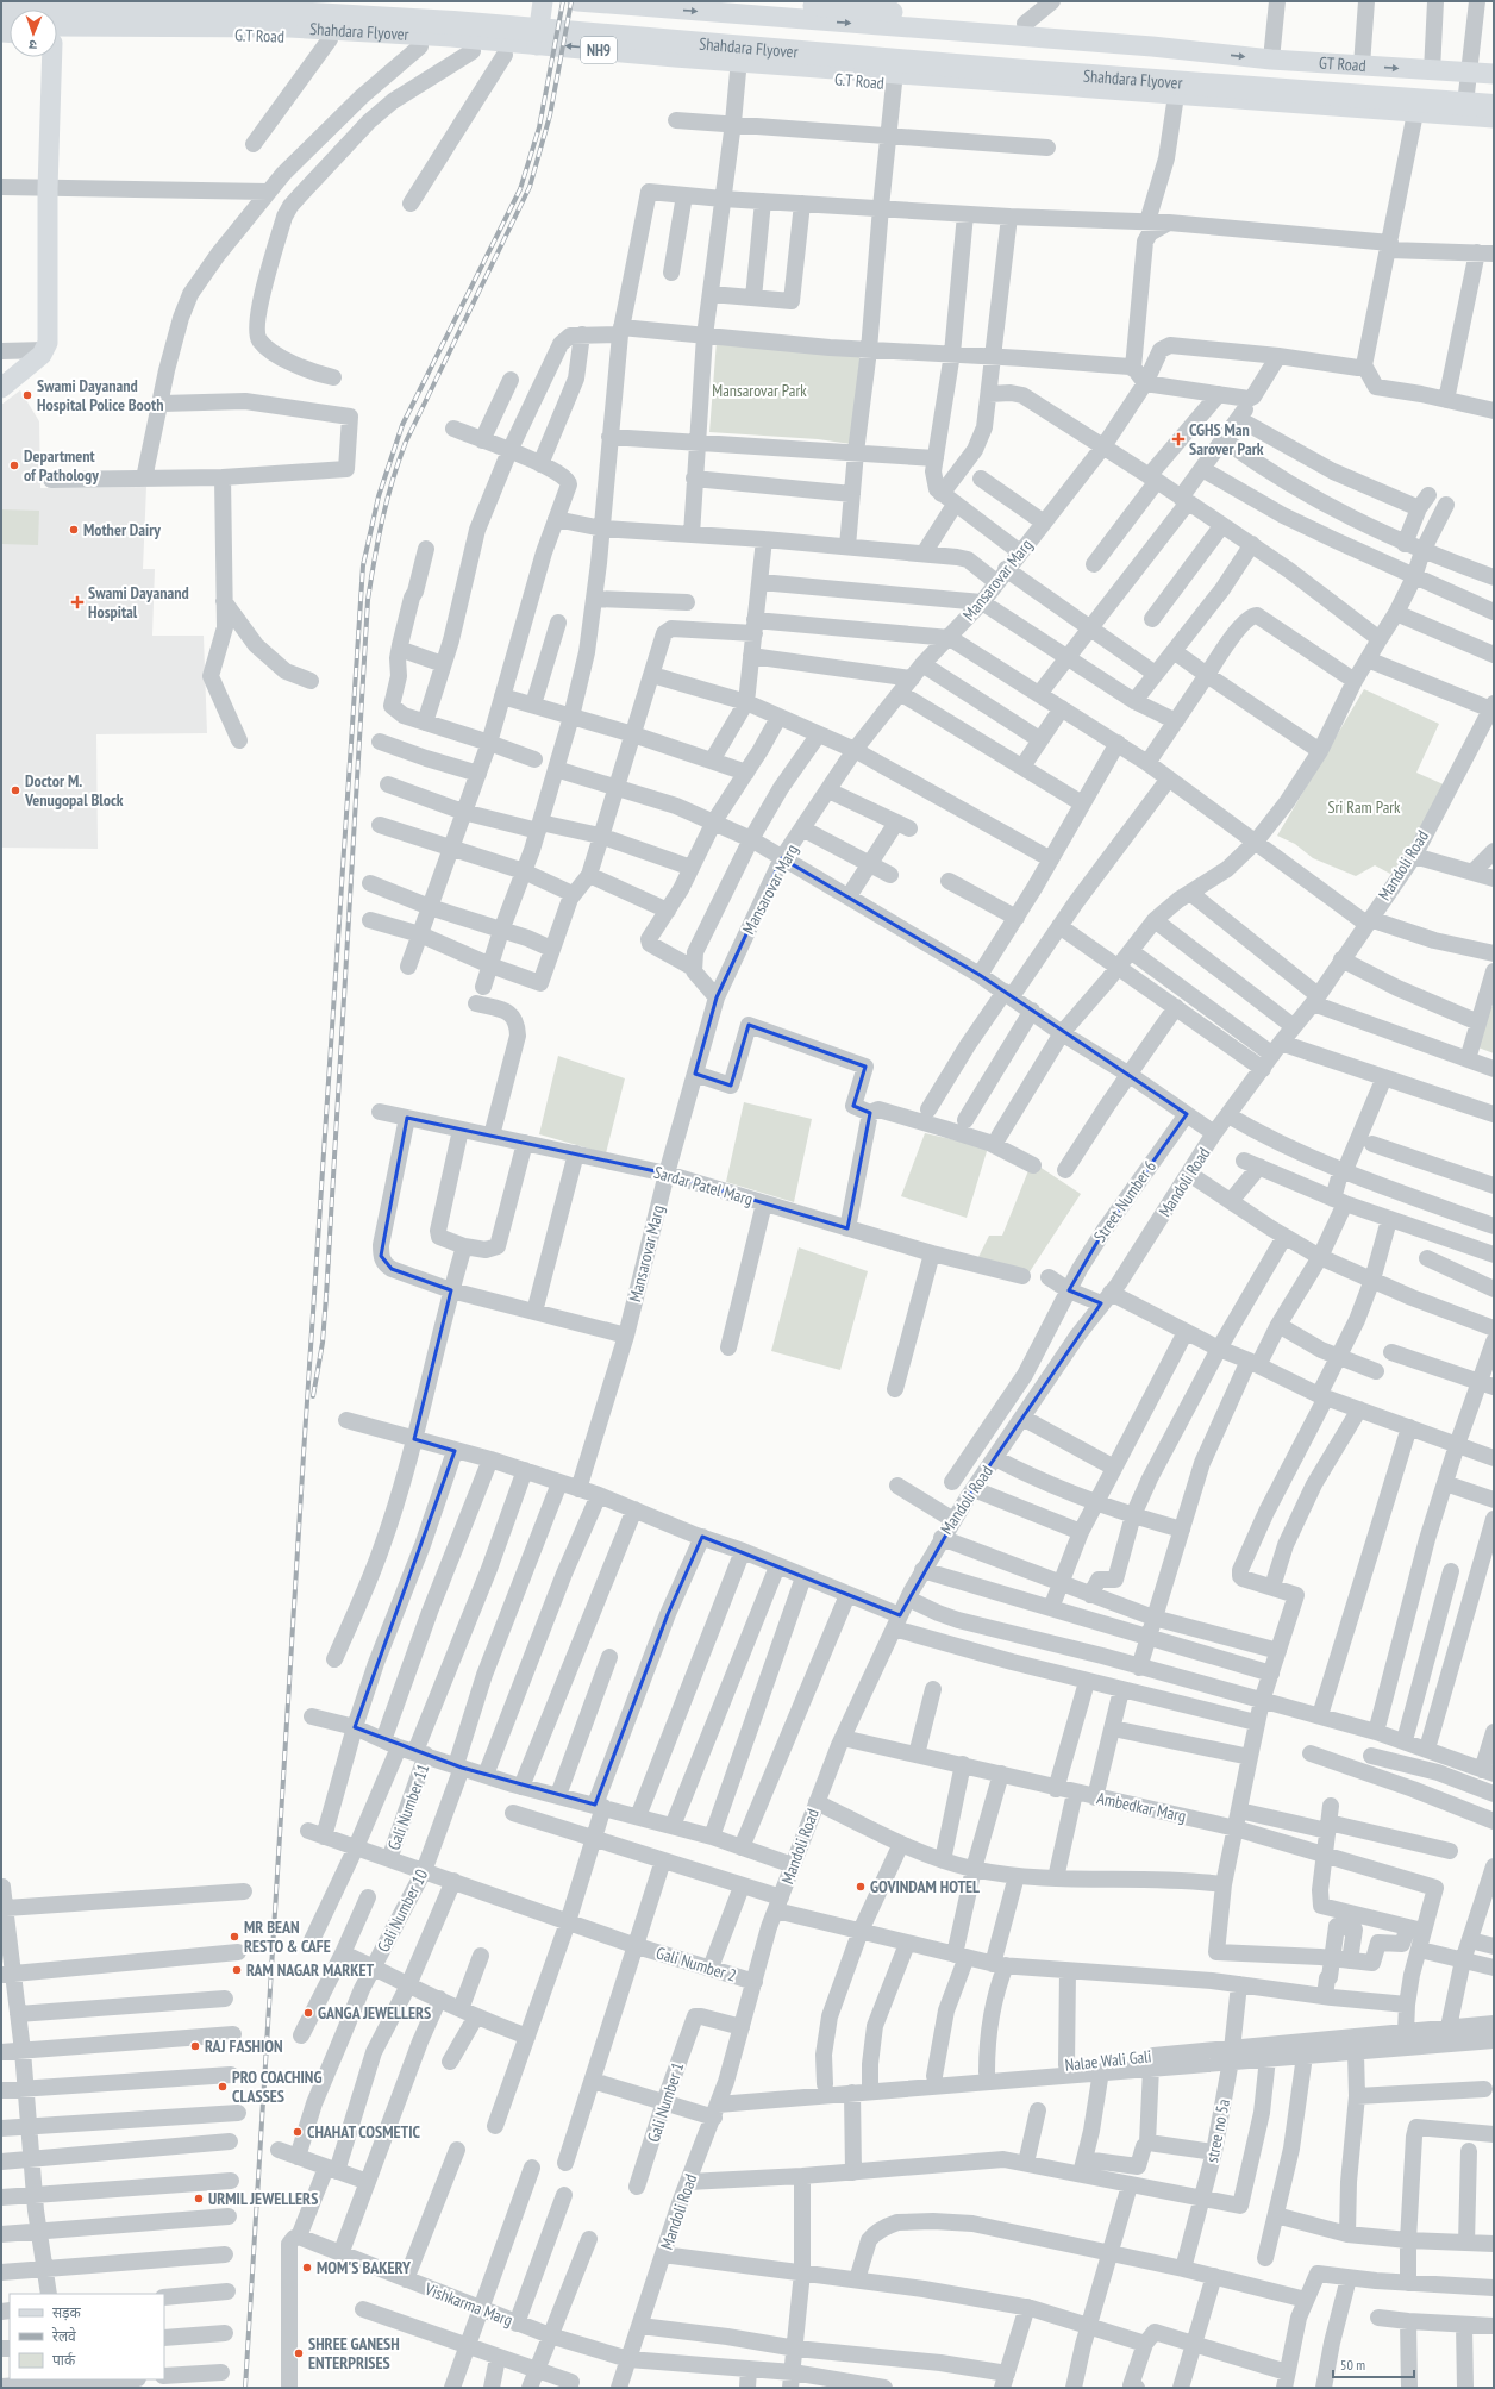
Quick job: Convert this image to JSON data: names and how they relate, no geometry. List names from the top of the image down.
{
  "streets": {
    "highway": ["Shahdara Flyover"],
    "main road": ["G.T Road", "NH9", "GT Road"],
    "street": [
      "Mansarovar Marg",
      "Mandoli Road",
      "Sardar Patel Marg",
      "Street Number 6",
      "Gali Number 11",
      "Ambedkar Marg",
      "Gali Number 10",
      "Gali Number 2",
      "Nalae Wali Gali",
      "Gali Number 1",
      "stree no 5a",
      "Vishkarma Marg"
    ]
  },
  "crossings": [
    ["Shahdara Flyover", "G.T Road"],
    ["Shahdara Flyover", "GT Road"],
    ["Mansarovar Marg", "Sardar Patel Marg"],
    ["Mandoli Road", "Ambedkar Marg"],
    ["Mandoli Road", "Gali Number 2"],
    ["Mandoli Road", "Nalae Wali Gali"],
    ["Mandoli Road", "Gali Number 1"],
    ["Mandoli Road", "Vishkarma Marg"],
    ["Gali Number 11", "Gali Number 2"],
    ["Gali Number 10", "Gali Number 2"],
    ["Nalae Wali Gali", "stree no 5a"]
  ],
  "one_way": ["GT Road"],
  "parks": ["Mansarovar Park", "Sri Ram Park"],
  "places": {
    "other": [
      "Swami Dayanand Hospital Police Booth",
      "Department of Pathology",
      "Mother Dairy",
      "Doctor M. Venugopal Block",
      "GOVINDAM HOTEL",
      "MR BEAN RESTO & CAFE",
      "RAM NAGAR MARKET",
      "GANGA JEWELLERS",
      "RAJ FASHION",
      "PRO COACHING CLASSES",
      "CHAHAT COSMETIC",
      "URMIL JEWELLERS",
      "MOM'S BAKERY",
      "SHREE GANESH ENTERPRISES"
    ],
    "health": ["CGHS Man Sarover Park", "Swami Dayanand Hospital"]
  },
  "legend": ["सड़क", "रेलवे", "पार्क"],
  "scale_bar": "50 m",
  "north": "bottom"
}
